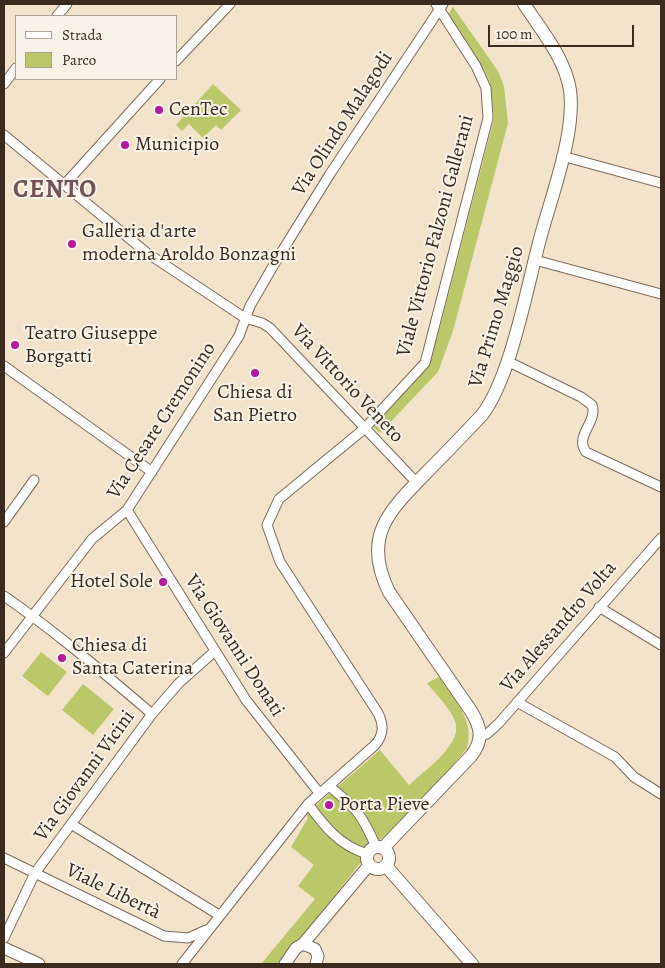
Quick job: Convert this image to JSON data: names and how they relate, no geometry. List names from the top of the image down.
{
  "streets": {
    "main road": ["Via Primo Maggio"],
    "street": [
      "Via Olindo Malagodi",
      "Viale Vittorio Falzoni Gallerani",
      "Via Vittorio Veneto",
      "Via Cesare Cremonino",
      "Via Alessandro Volta",
      "Via Giovanni Donati",
      "Via Giovanni Vicini",
      "Viale Libertà"
    ]
  },
  "crossings": [
    ["Via Olindo Malagodi", "Viale Vittorio Falzoni Gallerani"],
    ["Via Olindo Malagodi", "Via Vittorio Veneto"],
    ["Via Olindo Malagodi", "Via Cesare Cremonino"],
    ["Viale Vittorio Falzoni Gallerani", "Via Vittorio Veneto"],
    ["Via Primo Maggio", "Via Vittorio Veneto"],
    ["Via Primo Maggio", "Via Alessandro Volta"],
    ["Via Vittorio Veneto", "Via Cesare Cremonino"],
    ["Via Cesare Cremonino", "Via Giovanni Donati"],
    ["Via Giovanni Donati", "Via Giovanni Vicini"],
    ["Via Giovanni Vicini", "Viale Libertà"]
  ],
  "districts": ["CENTO"],
  "places": [
    "CenTec",
    "Municipio",
    "Galleria d'arte moderna Aroldo Bonzagni",
    "Teatro Giuseppe Borgatti",
    "Chiesa di San Pietro",
    "Hotel Sole",
    "Chiesa di Santa Caterina",
    "Porta Pieve"
  ],
  "legend": ["Strada", "Parco"],
  "scale_bar": "100 m"
}
